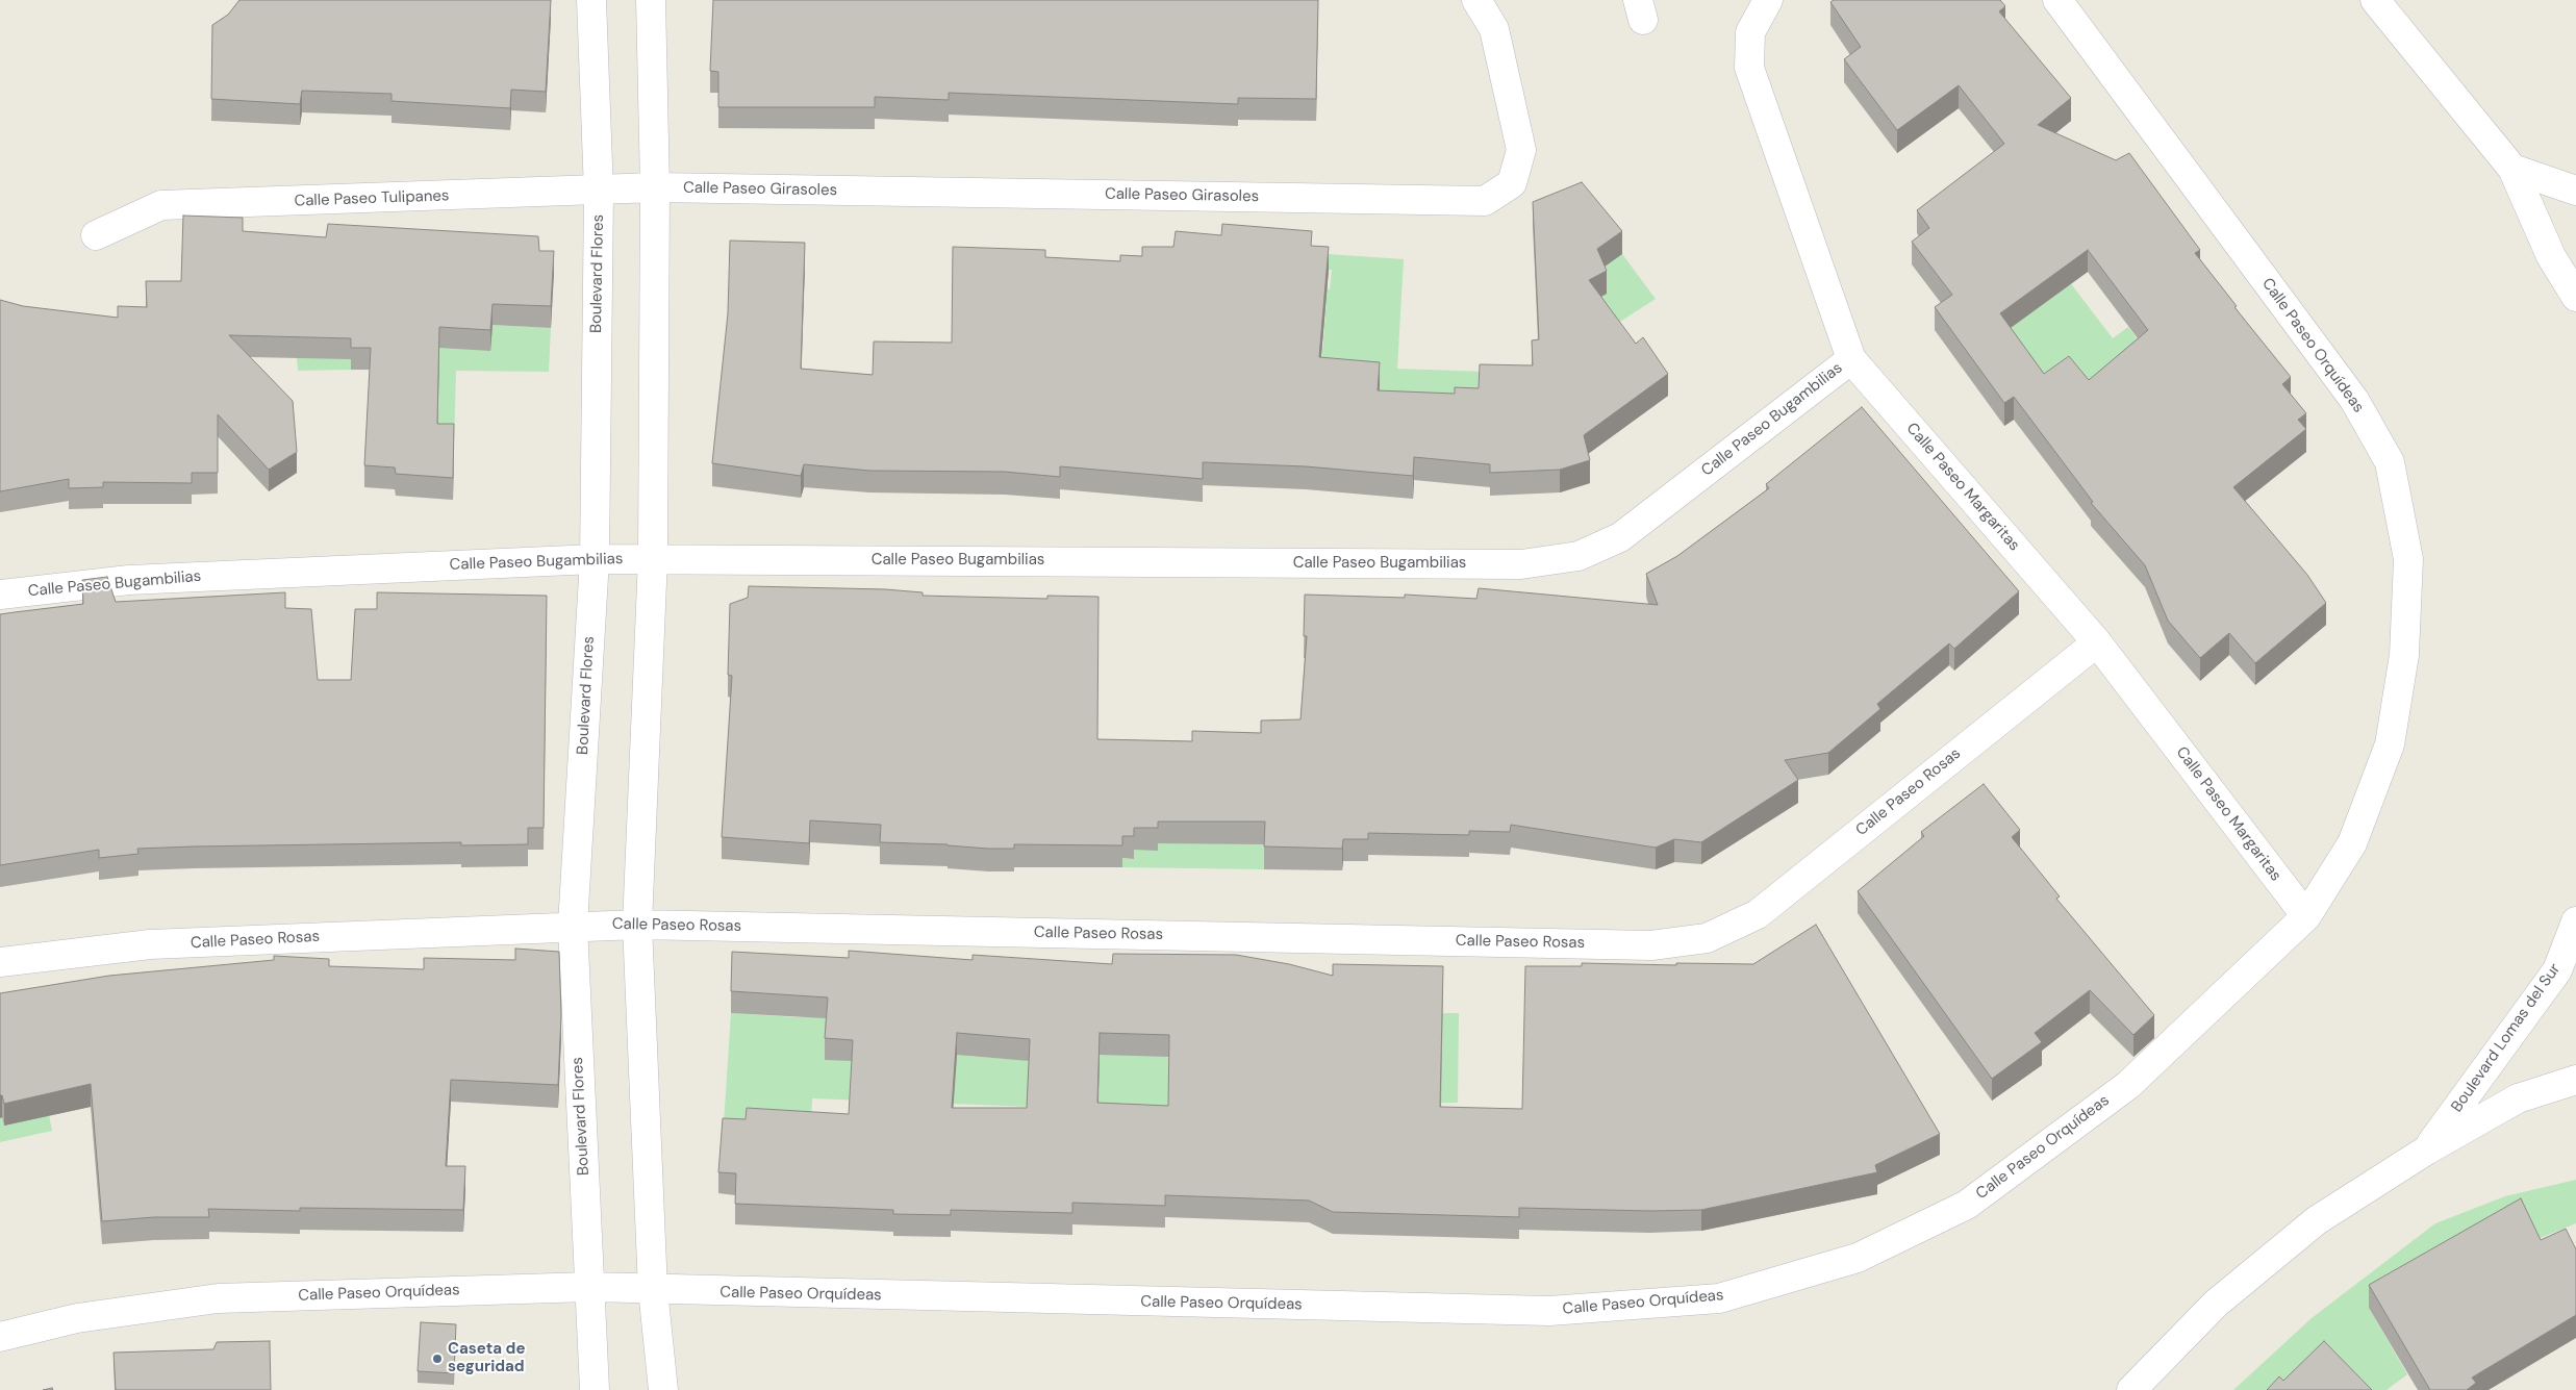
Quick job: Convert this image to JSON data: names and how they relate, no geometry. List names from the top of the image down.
{
  "streets": {
    "street": [
      "Calle Paseo Girasoles",
      "Calle Paseo Tulipanes",
      "Boulevard Flores",
      "Calle Paseo Orquídeas",
      "Calle Paseo Bugambilias",
      "Calle Paseo Margaritas",
      "Calle Paseo Rosas",
      "Boulevard Lomas del Sur"
    ]
  },
  "crossings": [
    ["Calle Paseo Girasoles", "Calle Paseo Tulipanes"],
    ["Calle Paseo Tulipanes", "Boulevard Flores"],
    ["Boulevard Flores", "Calle Paseo Orquídeas"],
    ["Boulevard Flores", "Calle Paseo Bugambilias"],
    ["Boulevard Flores", "Calle Paseo Rosas"],
    ["Calle Paseo Orquídeas", "Calle Paseo Margaritas"],
    ["Calle Paseo Bugambilias", "Calle Paseo Margaritas"],
    ["Calle Paseo Margaritas", "Calle Paseo Rosas"]
  ],
  "places": ["Caseta de seguridad"]
}
